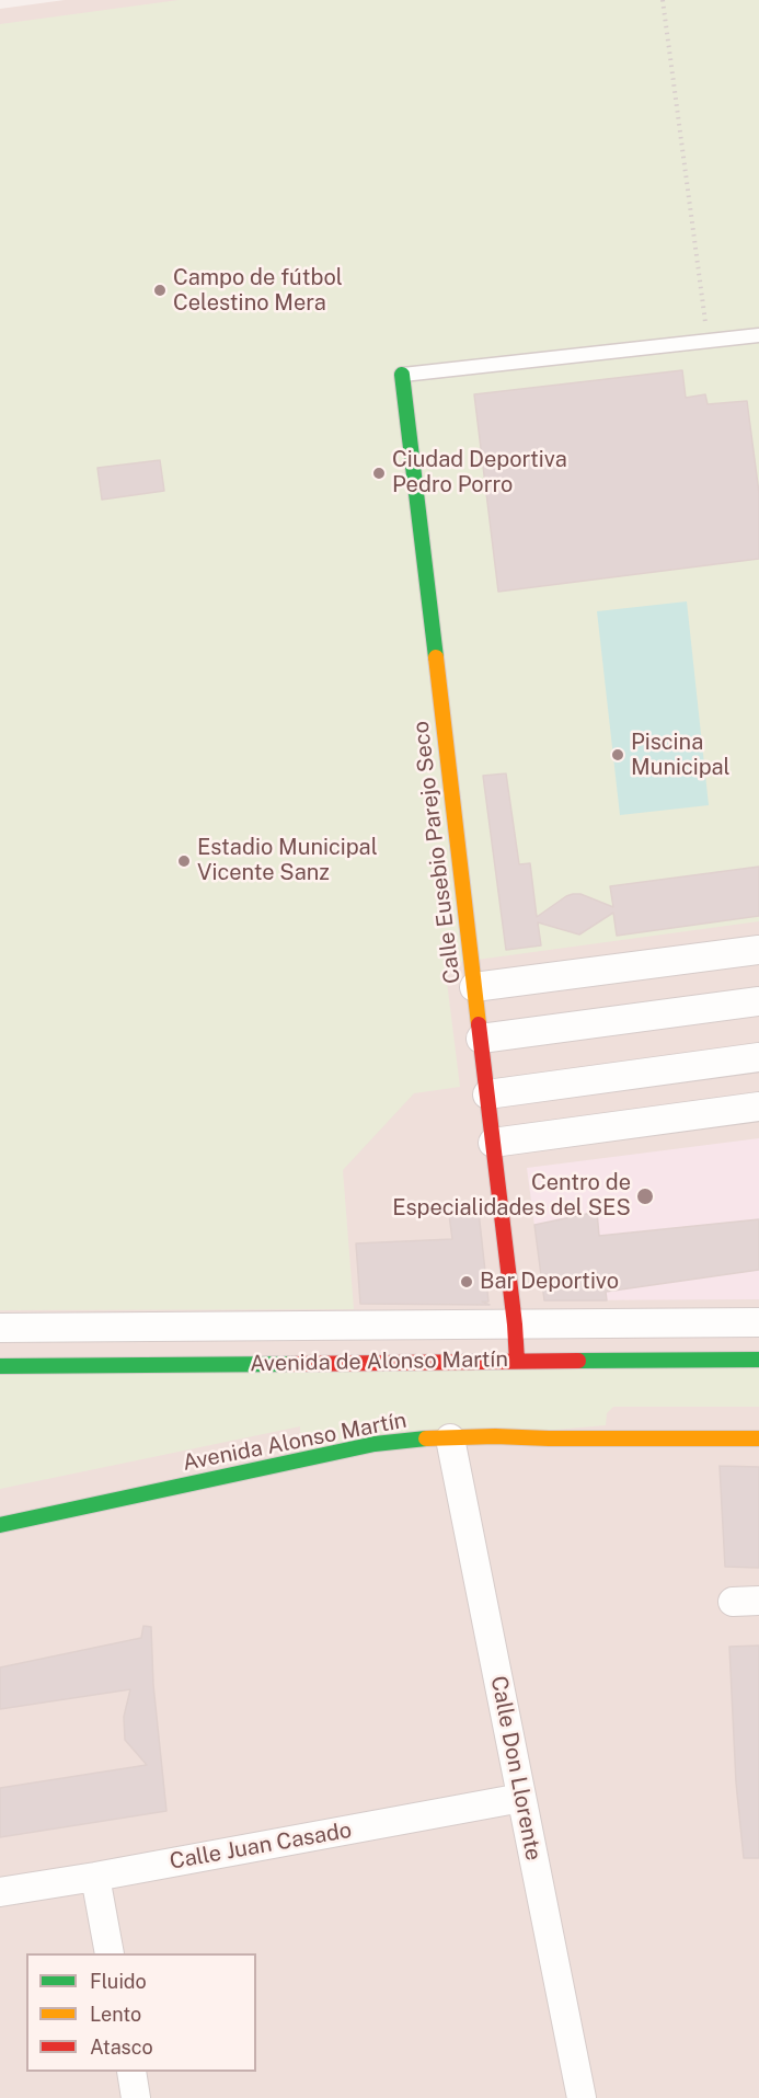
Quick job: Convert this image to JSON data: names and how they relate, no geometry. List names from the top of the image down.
{
  "streets": {
    "street": [
      "Calle Eusebio Parejo Seco",
      "Avenida de Alonso Martín",
      "Avenida Alonso Martín",
      "Calle Don Llorente",
      "Calle Juan Casado"
    ]
  },
  "crossings": [
    ["Calle Eusebio Parejo Seco", "Avenida de Alonso Martín"],
    ["Avenida Alonso Martín", "Calle Don Llorente"],
    ["Calle Don Llorente", "Calle Juan Casado"]
  ],
  "places": [
    "Campo de fútbol Celestino Mera",
    "Ciudad Deportiva Pedro Porro",
    "Piscina Municipal",
    "Estadio Municipal Vicente Sanz",
    "Centro de Especialidades del SES",
    "Bar Deportivo"
  ],
  "legend": ["Fluido", "Lento", "Atasco"]
}
